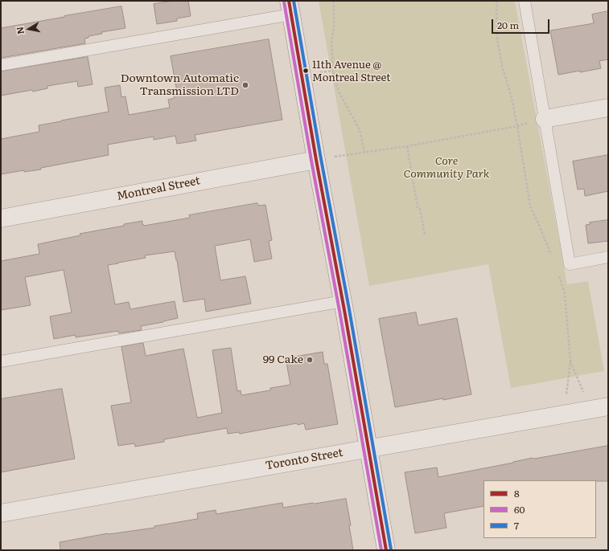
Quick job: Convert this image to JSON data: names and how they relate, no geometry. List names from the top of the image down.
{
  "streets": {
    "street": ["Montreal Street", "Toronto Street"]
  },
  "parks": ["Core Community Park"],
  "places": ["11th Avenue @ Montreal Street", "Downtown Automatic Transmission LTD", "99 Cake"],
  "lines": ["transit line 8", "transit line 7", "transit line 60"],
  "legend": ["8", "60", "7"],
  "scale_bar": "20 m",
  "north": "left"
}
